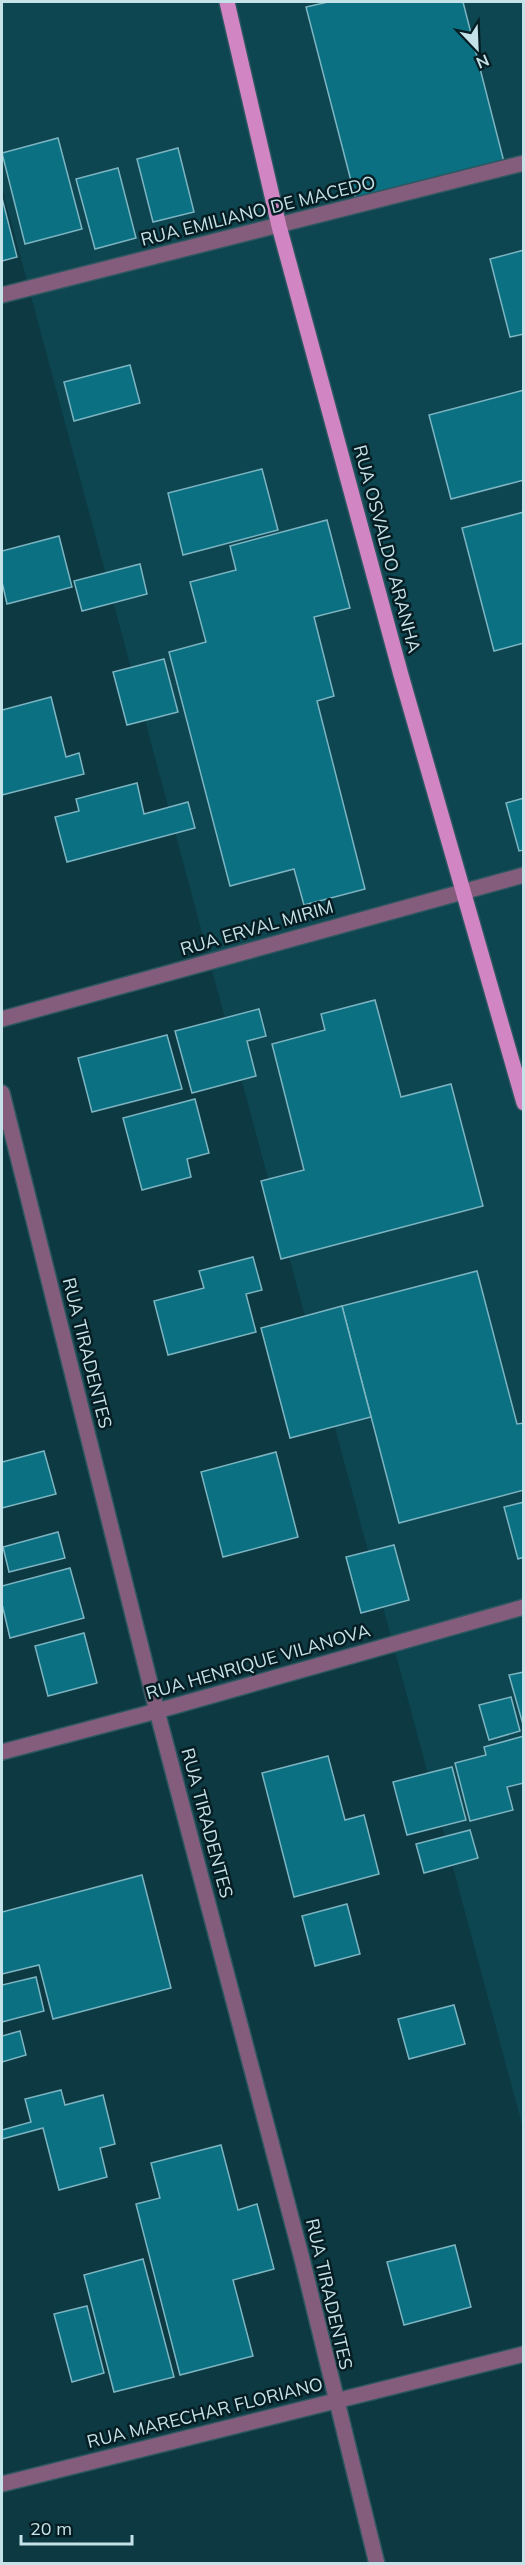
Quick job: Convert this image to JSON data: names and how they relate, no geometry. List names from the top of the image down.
{
  "streets": {
    "main road": ["RUA OSVALDO ARANHA"],
    "street": [
      "RUA EMILIANO DE MACEDO",
      "RUA ERVAL MIRIM",
      "RUA TIRADENTES",
      "RUA HENRIQUE VILANOVA",
      "RUA MARECHAR FLORIANO"
    ]
  },
  "crossings": [
    ["RUA EMILIANO DE MACEDO", "RUA OSVALDO ARANHA"],
    ["RUA OSVALDO ARANHA", "RUA ERVAL MIRIM"],
    ["RUA TIRADENTES", "RUA HENRIQUE VILANOVA"],
    ["RUA TIRADENTES", "RUA MARECHAR FLORIANO"]
  ],
  "scale_bar": "20 m",
  "north": "bottom right"
}
